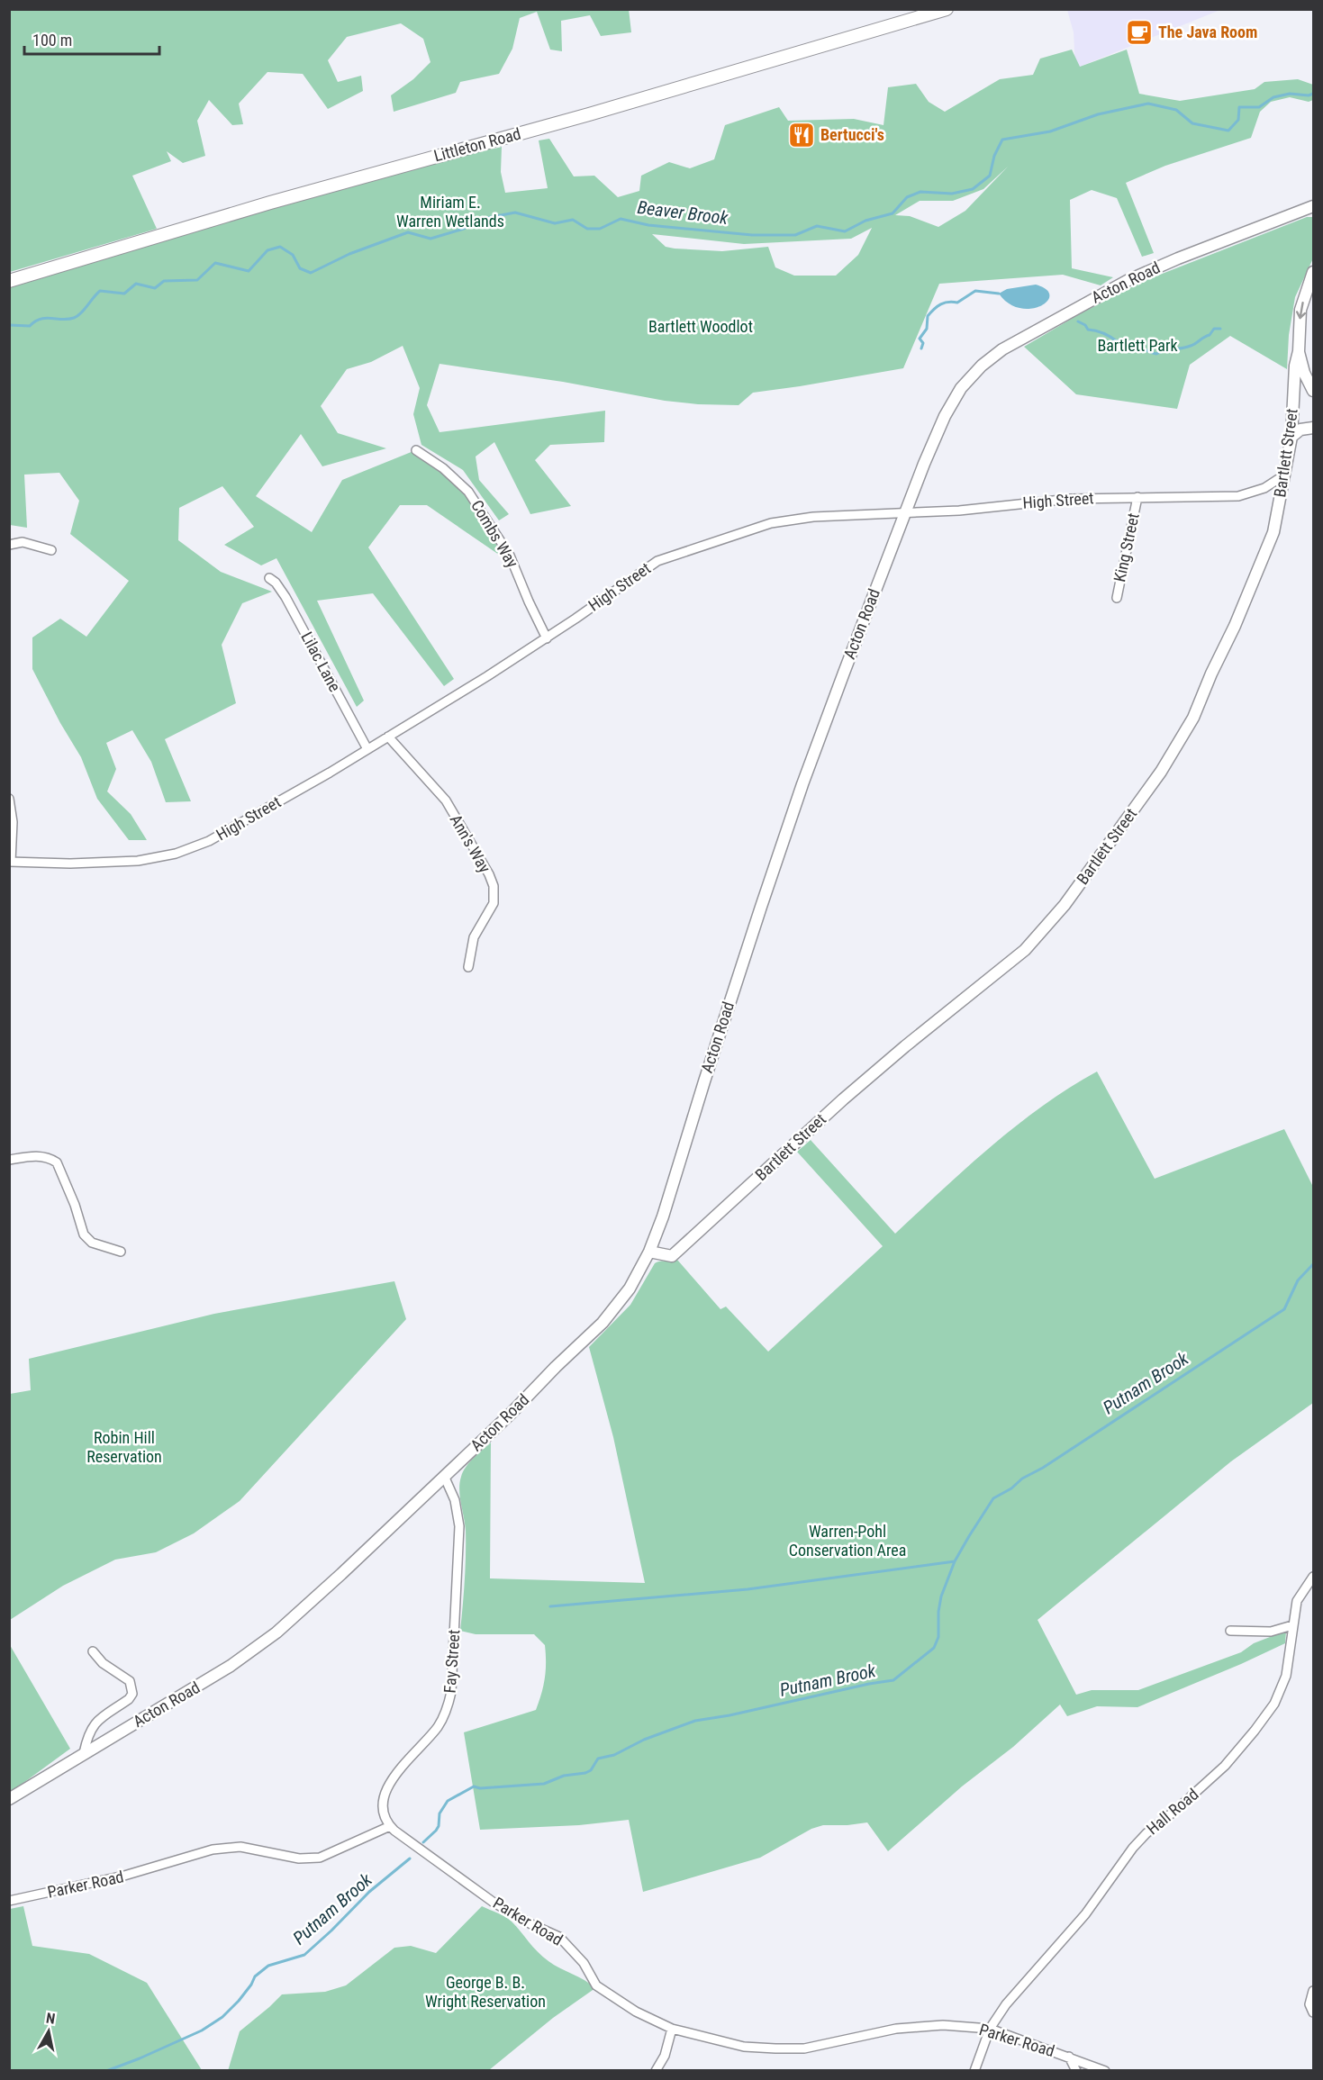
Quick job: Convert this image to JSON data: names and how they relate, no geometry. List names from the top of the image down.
{
  "streets": {
    "main road": ["Littleton Road", "Acton Road", "Bartlett Street"],
    "street": [
      "High Street",
      "Combs Way",
      "King Street",
      "Lilac Lane",
      "Ann's Way",
      "Fay Street",
      "Hall Road",
      "Parker Road"
    ]
  },
  "crossings": [
    ["Acton Road", "Bartlett Street"],
    ["Acton Road", "High Street"],
    ["Acton Road", "Fay Street"],
    ["Bartlett Street", "High Street"],
    ["High Street", "Combs Way"],
    ["High Street", "King Street"],
    ["High Street", "Lilac Lane"],
    ["High Street", "Ann's Way"],
    ["Fay Street", "Parker Road"],
    ["Hall Road", "Parker Road"]
  ],
  "water": ["Beaver Brook", "Putnam Brook"],
  "parks": [
    "Miriam E. Warren Wetlands",
    "Bartlett Woodlot",
    "Bartlett Park",
    "Robin Hill Reservation",
    "Warren-Pohl Conservation Area",
    "George B. B. Wright Reservation"
  ],
  "places": {
    "cafe": ["The Java Room"],
    "restaurant": ["Bertucci's"]
  },
  "scale_bar": "100 m",
  "north": "top"
}
